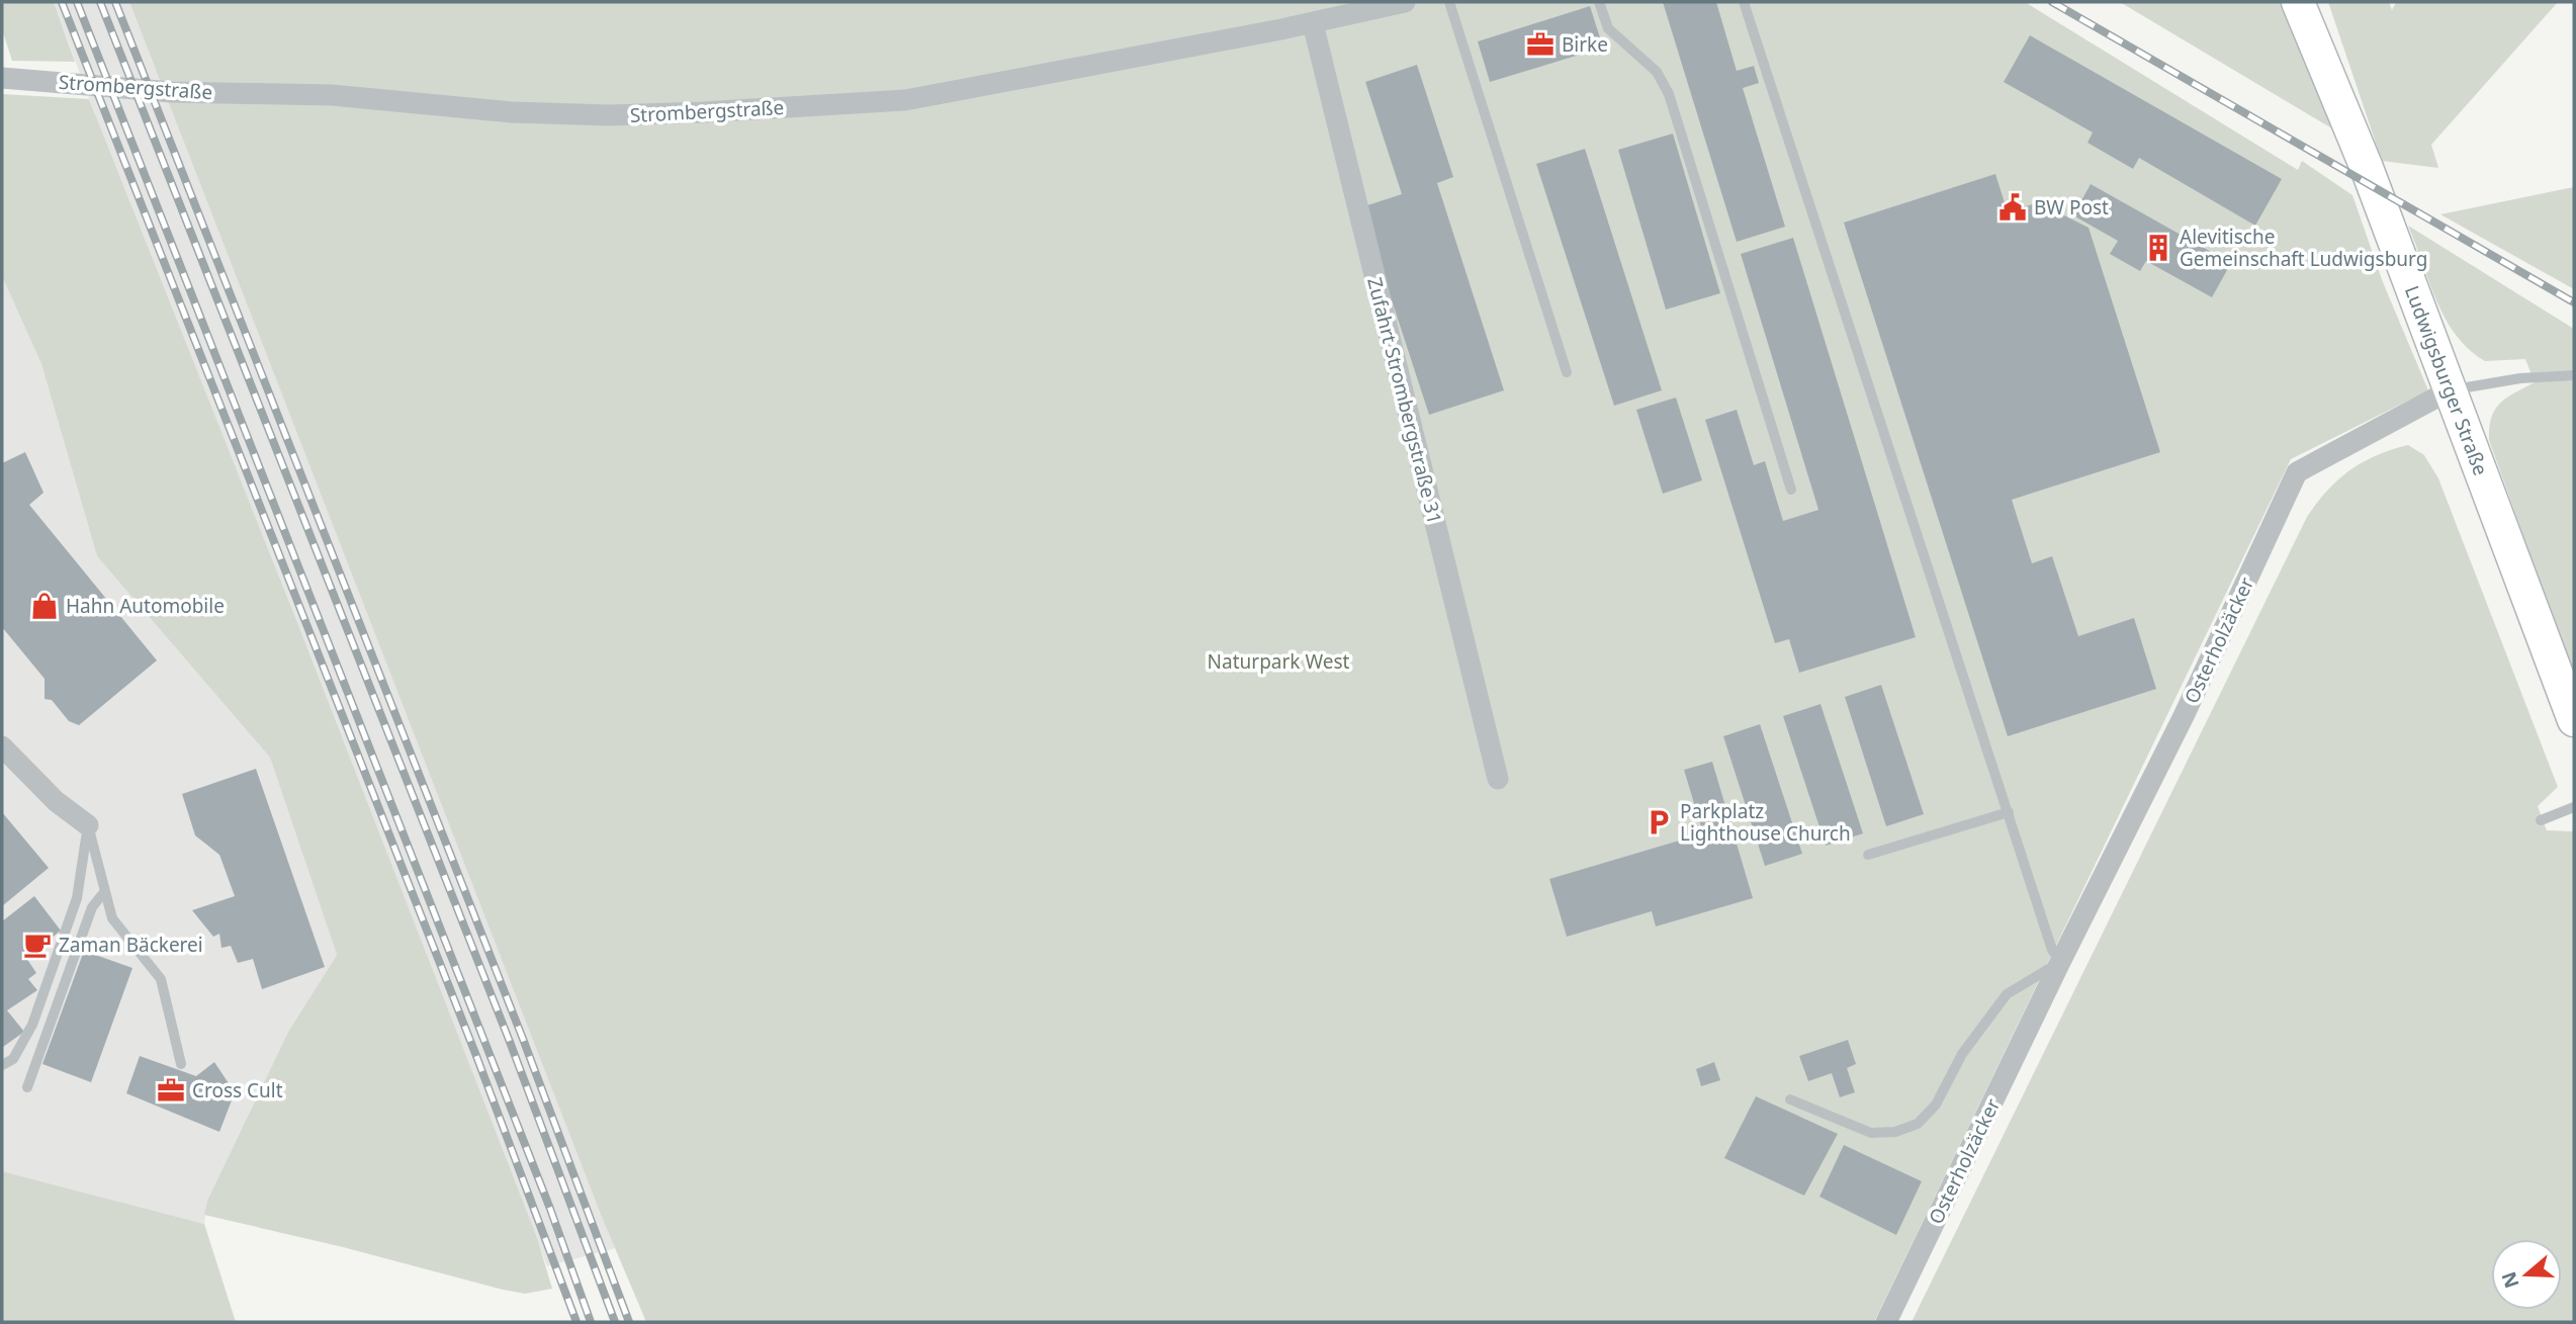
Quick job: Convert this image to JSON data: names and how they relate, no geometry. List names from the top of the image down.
{
  "streets": {
    "street": [
      "Strombergstraße",
      "Ludwigsburger Straße",
      "Zufahrt Strombergstraße 31",
      "Osterholzäcker"
    ]
  },
  "crossings": [
    ["Strombergstraße", "Zufahrt Strombergstraße 31"],
    ["Ludwigsburger Straße", "Osterholzäcker"]
  ],
  "parks": ["Naturpark West"],
  "places": {
    "office": ["Birke", "Cross Cult"],
    "public building": ["BW Post"],
    "building": ["Alevitische Gemeinschaft Ludwigsburg"],
    "shop": ["Hahn Automobile"],
    "parking": ["Parkplatz Lighthouse Church"],
    "cafe": ["Zaman Bäckerei"]
  },
  "north": "left"
}
